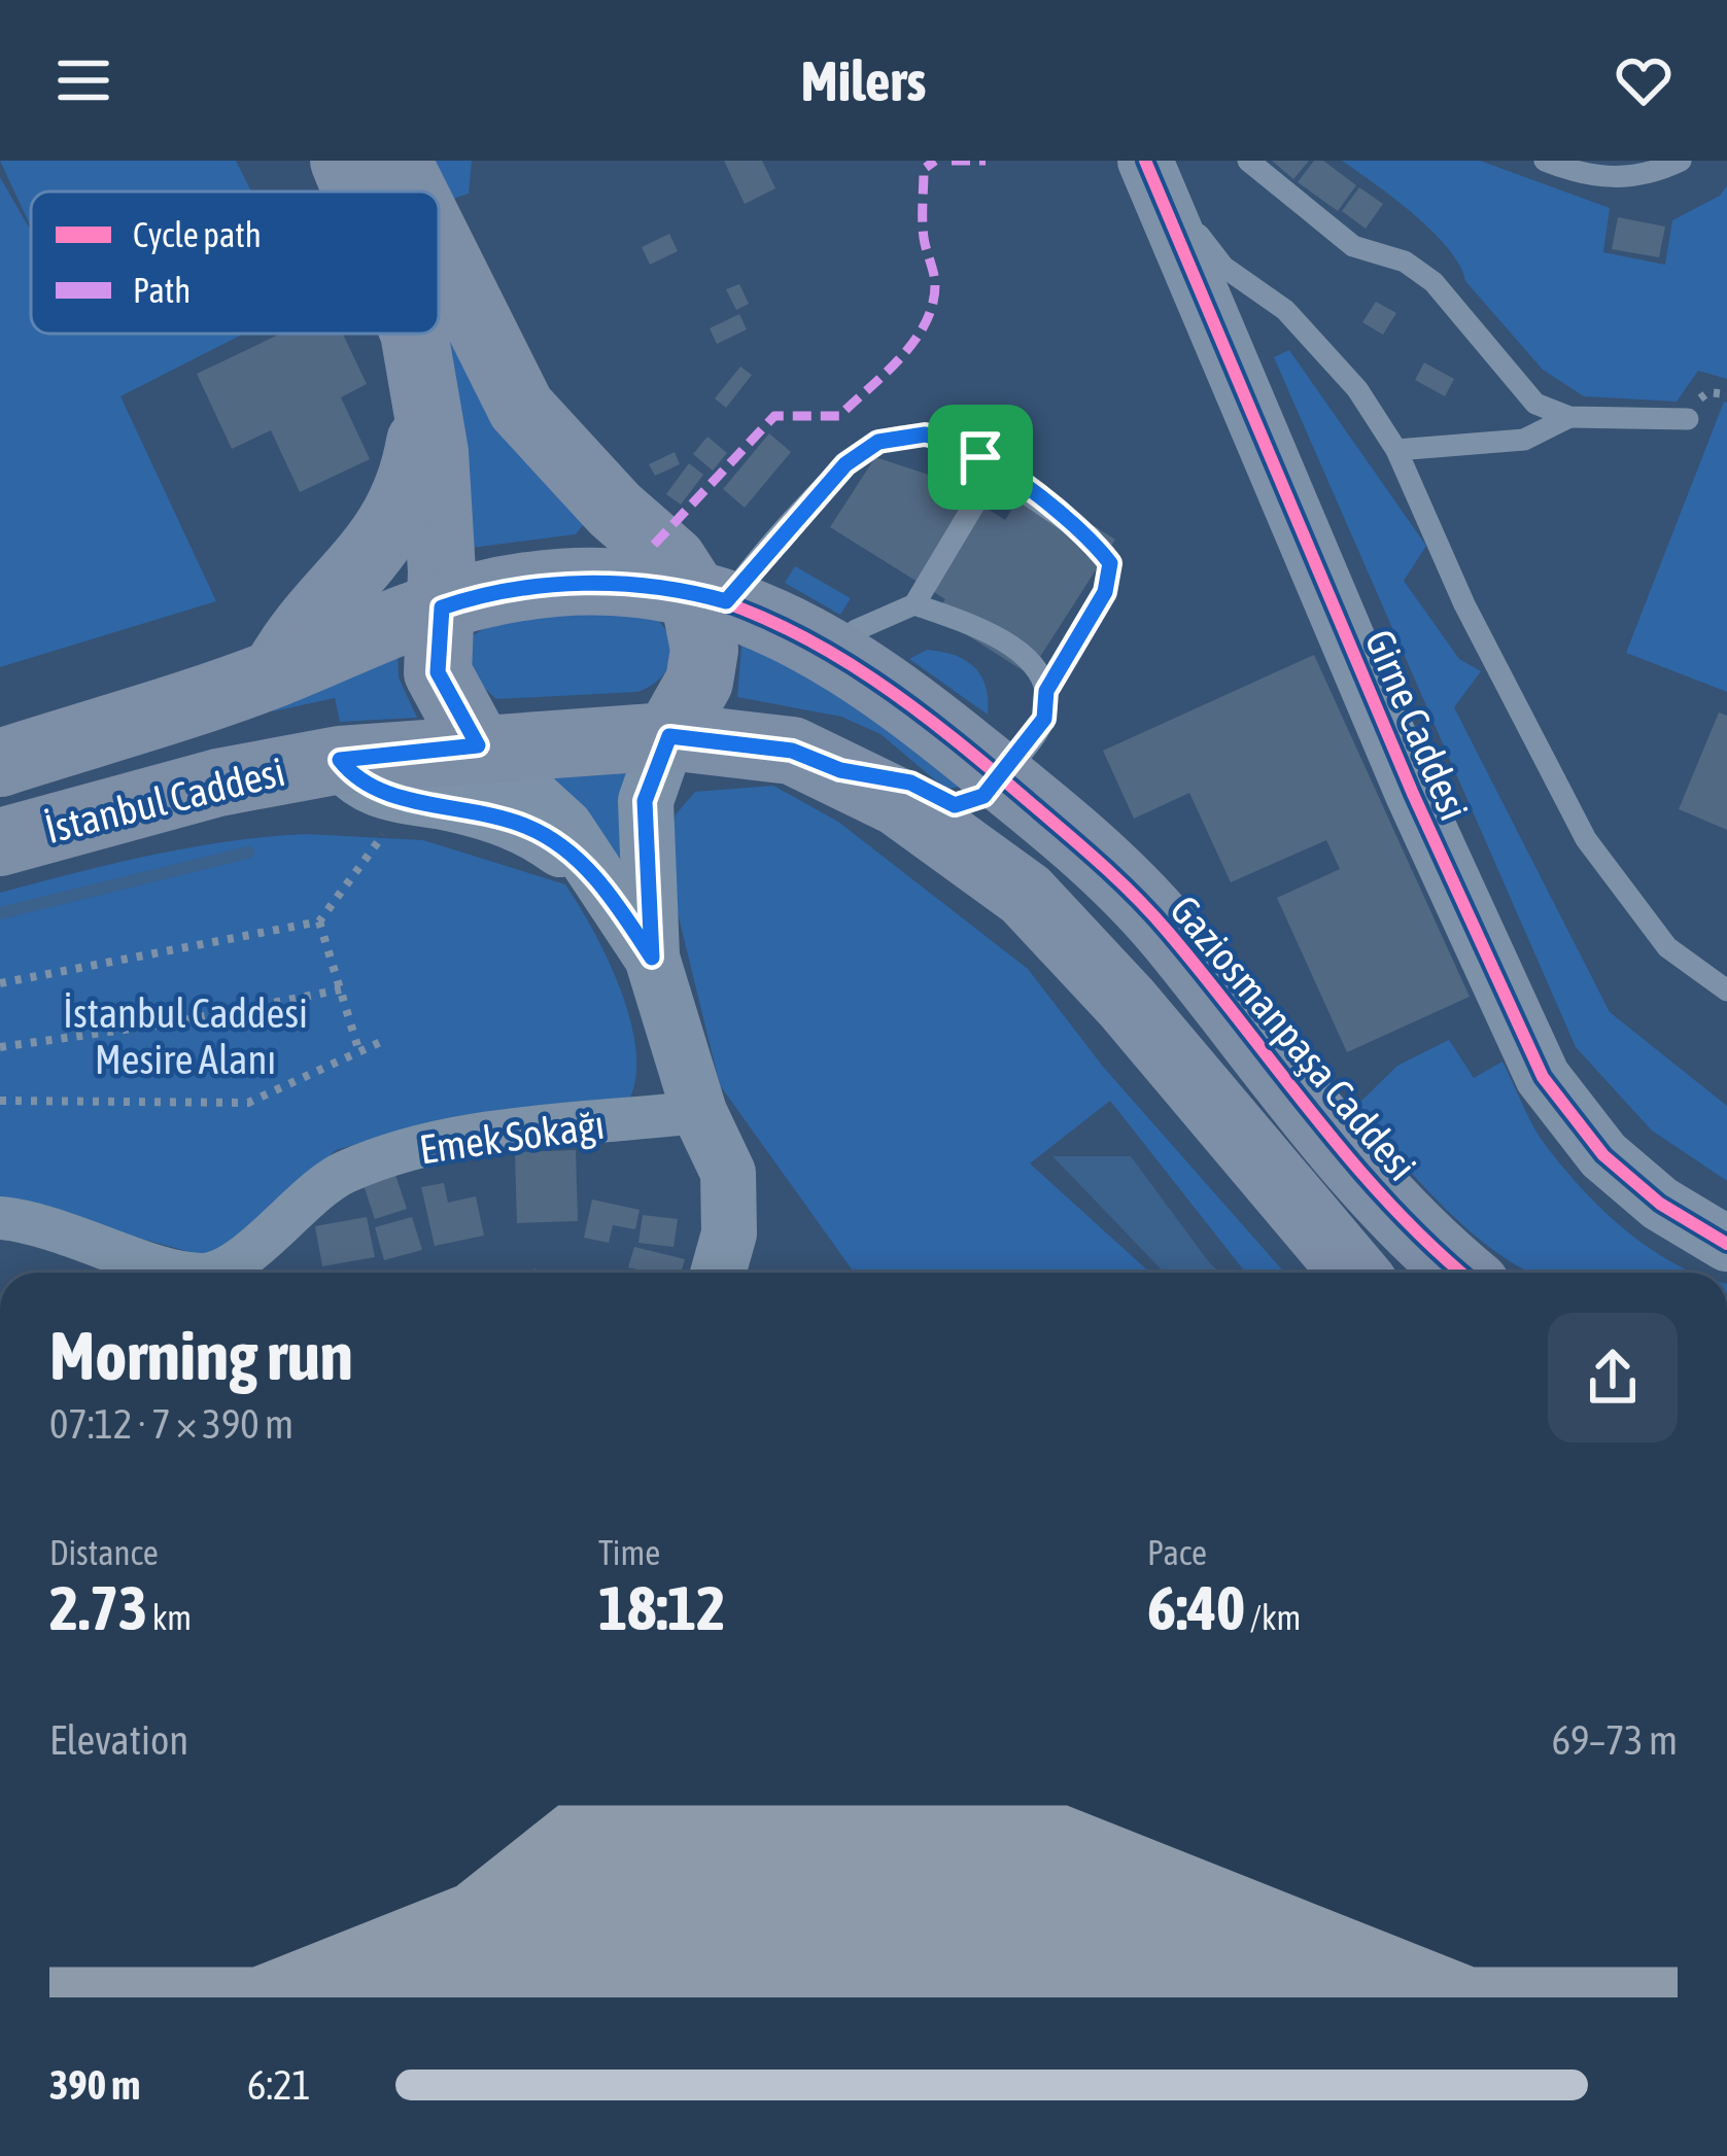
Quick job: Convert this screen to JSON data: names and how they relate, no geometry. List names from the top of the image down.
{
  "streets": {
    "main road": ["İstanbul Caddesi", "Gaziosmanpaşa Caddesi"],
    "street": ["Girne Caddesi", "Emek Sokağı"]
  },
  "crossings": [
    ["İstanbul Caddesi", "Gaziosmanpaşa Caddesi"]
  ],
  "parks": ["İstanbul Caddesi Mesire Alanı"],
  "legend": ["Cycle path", "Path"],
  "page": {
    "header": "Milers",
    "heading": ["Morning run", "07:12 · 7 × 390 m"],
    "stats": [
      ["Distance", "2.73 km"],
      ["Time", "18:12"],
      ["Pace", "6:40 /km"]
    ],
    "chart": ["Elevation", "69–73 m"],
    "list": [
      {
        "name": "390 m",
        "note": "6:21"
      }
    ]
  }
}
